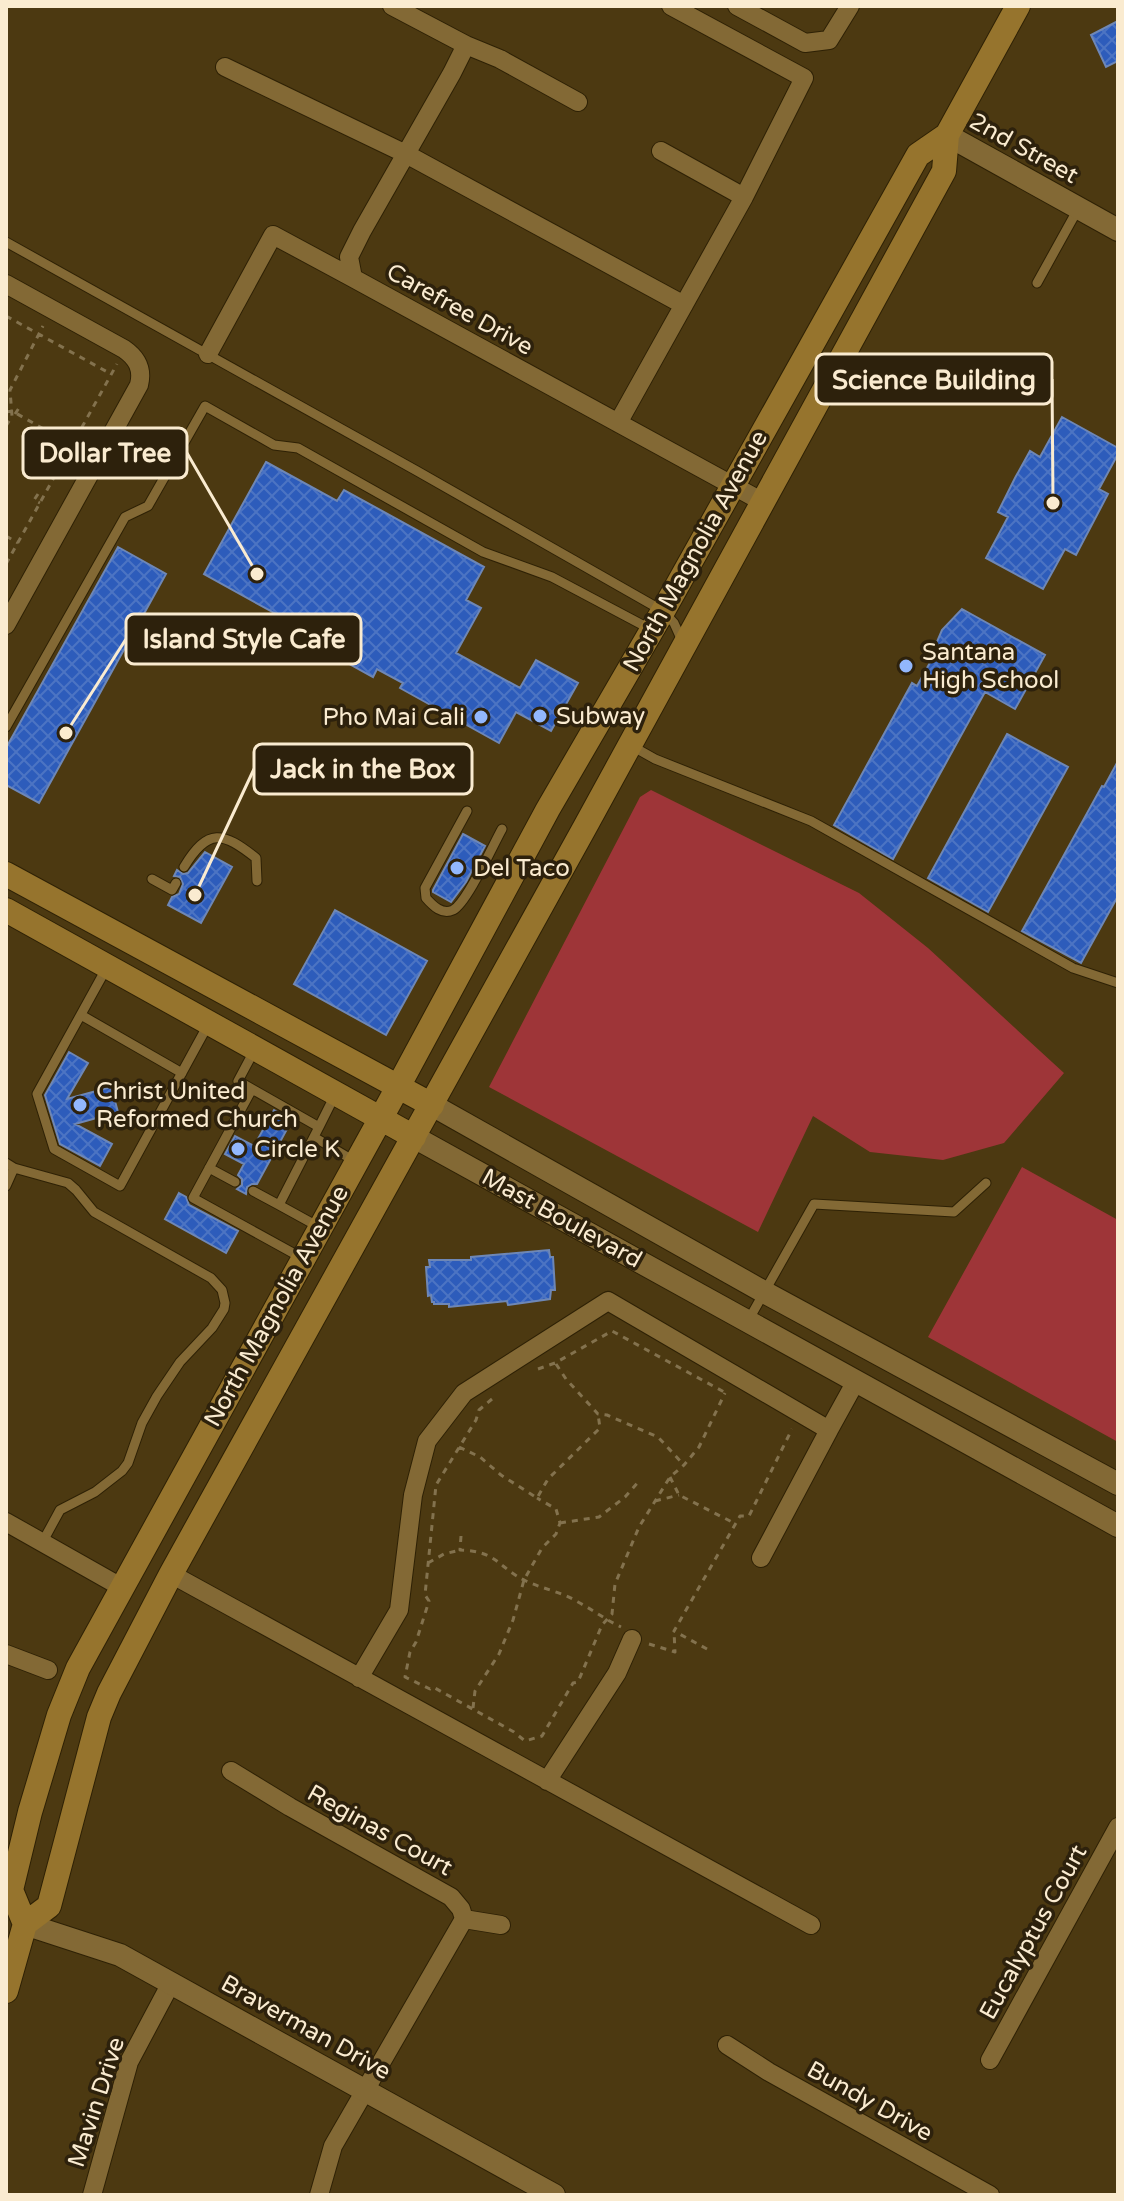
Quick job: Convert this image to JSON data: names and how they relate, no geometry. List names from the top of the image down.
{
  "streets": {
    "main road": ["North Magnolia Avenue", "Mast Boulevard"],
    "street": [
      "2nd Street",
      "Carefree Drive",
      "Reginas Court",
      "Eucalyptus Court",
      "Braverman Drive",
      "Bundy Drive",
      "Mavin Drive"
    ]
  },
  "crossings": [
    ["2nd Street", "North Magnolia Avenue"],
    ["Carefree Drive", "North Magnolia Avenue"],
    ["North Magnolia Avenue", "Mast Boulevard"],
    ["North Magnolia Avenue", "Braverman Drive"],
    ["Braverman Drive", "Mavin Drive"]
  ],
  "places": [
    "Science Building",
    "Dollar Tree",
    "Santana High School",
    "Subway",
    "Pho Mai Cali",
    "Island Style Cafe",
    "Del Taco",
    "Jack in the Box",
    "Christ United Reformed Church",
    "Circle K"
  ]
}
